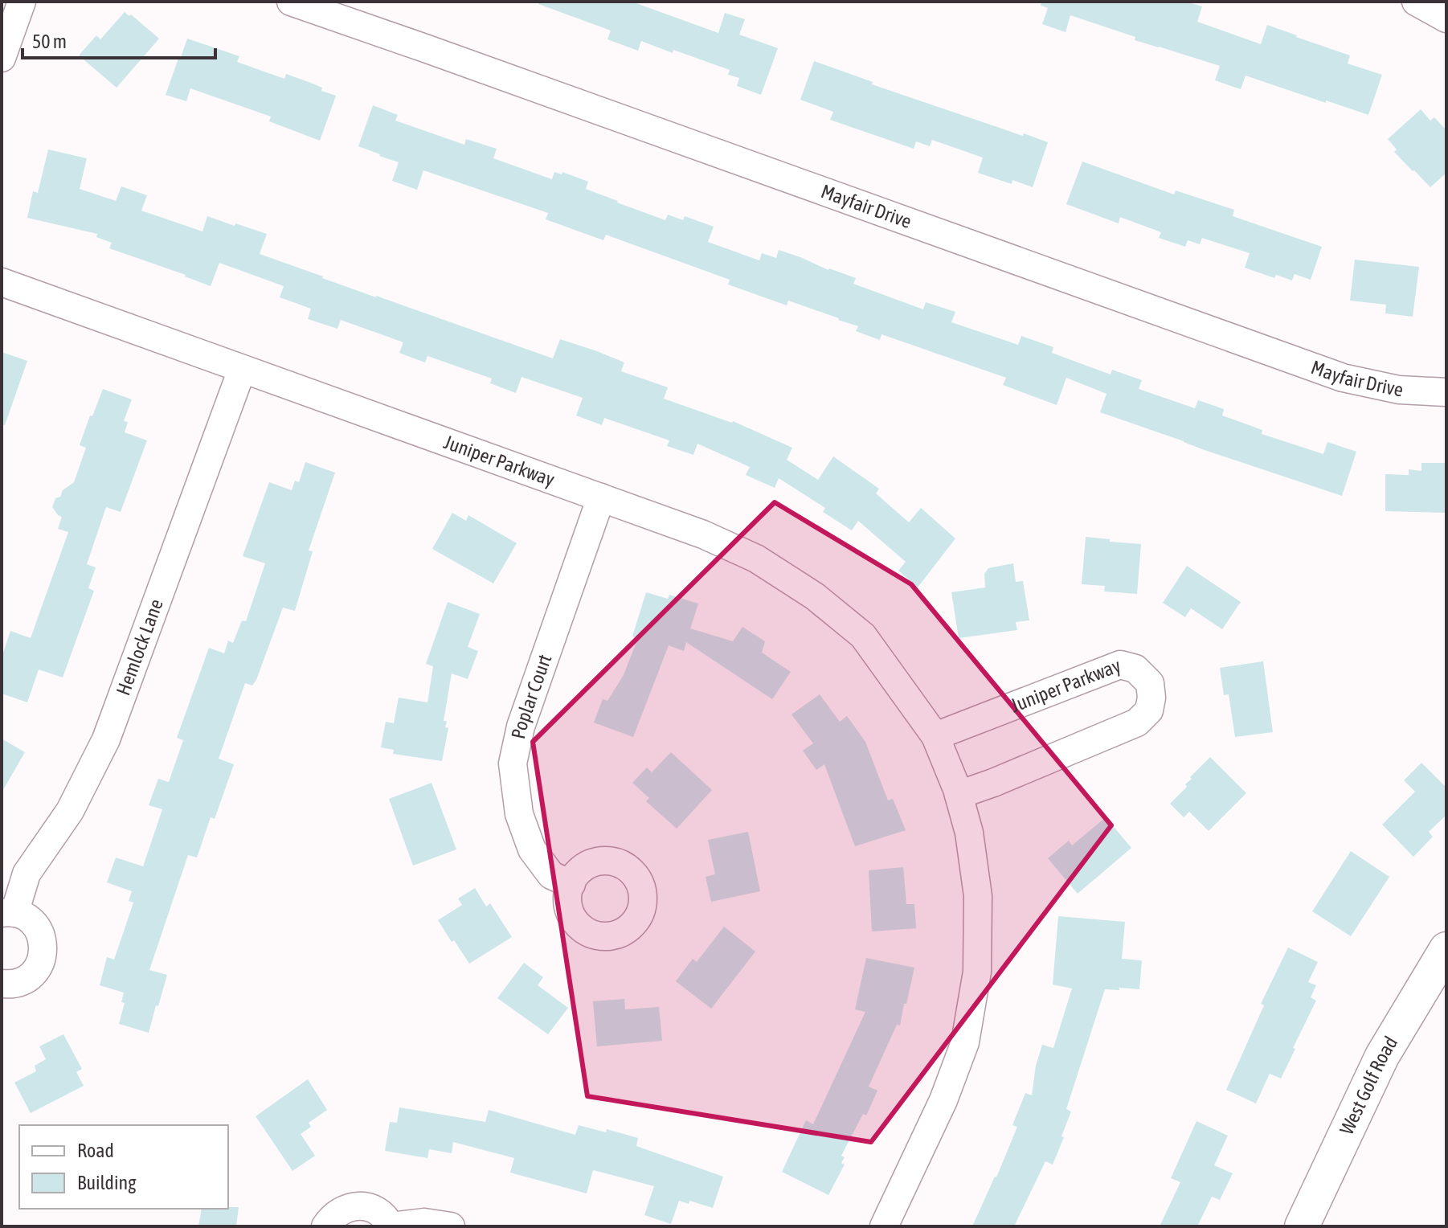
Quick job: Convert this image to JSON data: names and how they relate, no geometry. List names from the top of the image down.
{
  "streets": {
    "street": [
      "Mayfair Drive",
      "Juniper Parkway",
      "Hemlock Lane",
      "Poplar Court",
      "West Golf Road"
    ]
  },
  "crossings": [
    ["Juniper Parkway", "Hemlock Lane"],
    ["Juniper Parkway", "Poplar Court"]
  ],
  "legend": ["Road", "Building"],
  "scale_bar": "50 m"
}
